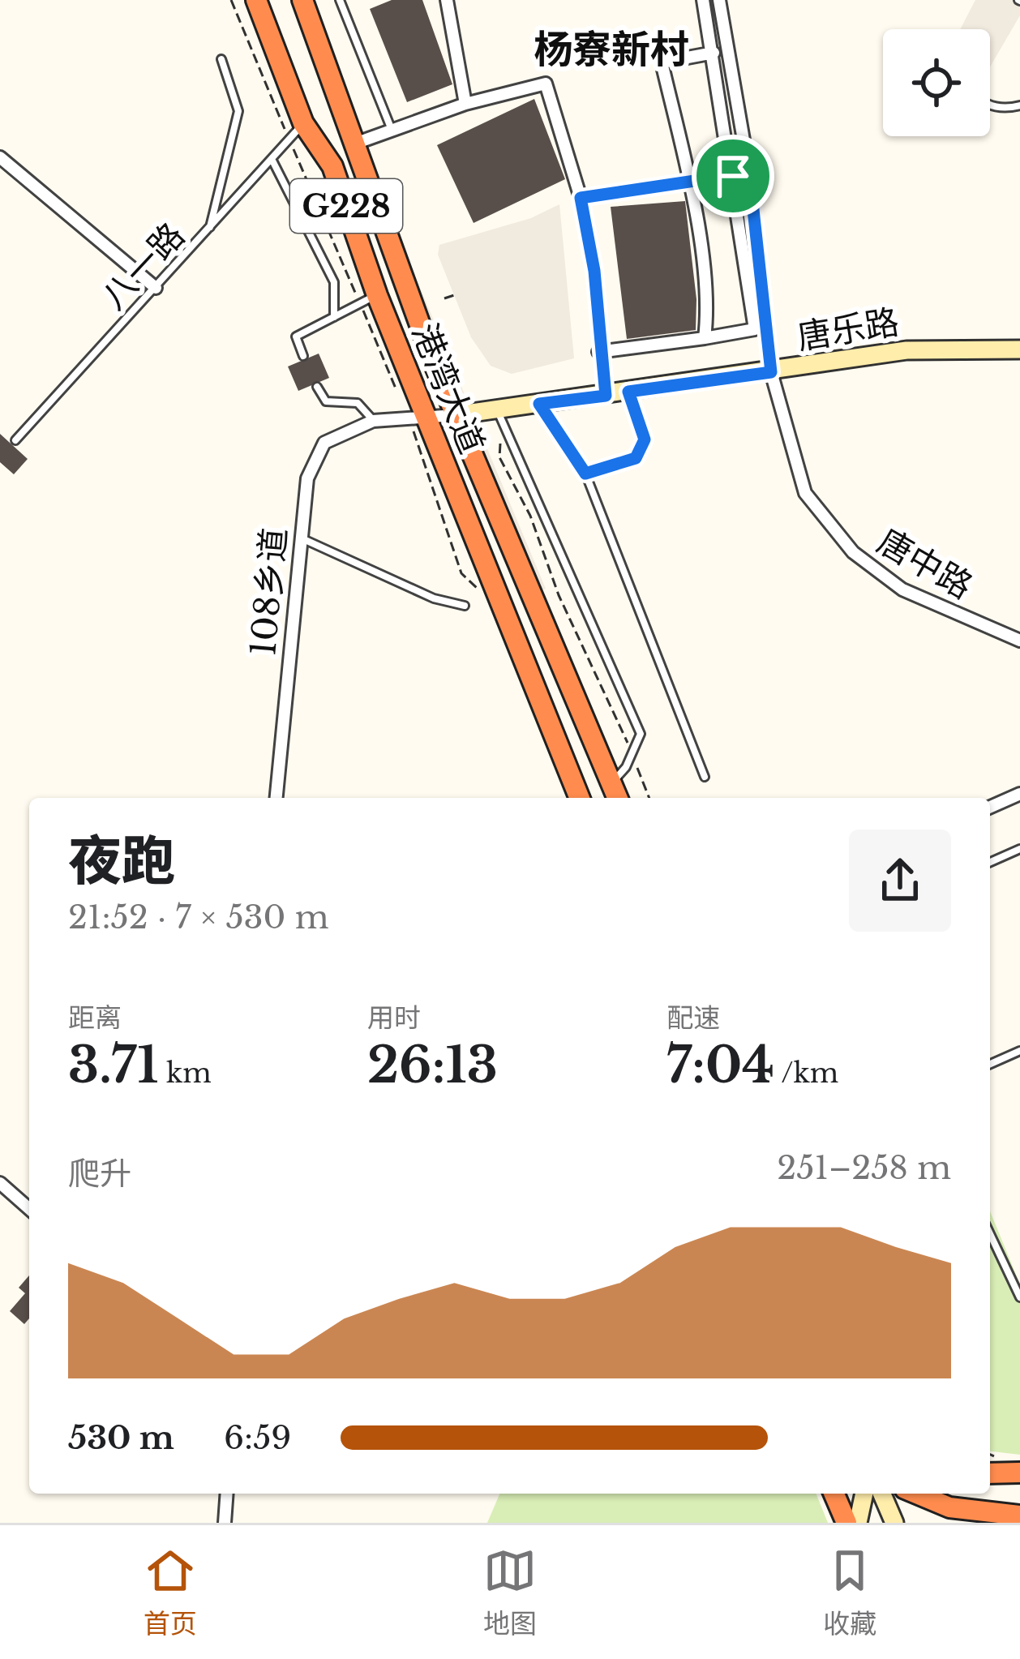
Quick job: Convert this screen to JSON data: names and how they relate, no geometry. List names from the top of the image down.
{
  "streets": {
    "highway": ["G228", "港湾大道"],
    "street": ["唐乐路", "唐中路", "108乡道"],
    "lane": ["八一路"]
  },
  "crossings": [
    ["八一路", "港湾大道"],
    ["唐乐路", "港湾大道"],
    ["唐乐路", "唐中路"]
  ],
  "districts": ["杨寮新村"],
  "page": {
    "heading": ["夜跑", "21:52 · 7 × 530 m"],
    "stats": [
      ["距离", "3.71 km"],
      ["用时", "26:13"],
      ["配速", "7:04 /km"]
    ],
    "chart": ["爬升", "251–258 m"],
    "list": [
      {
        "name": "530 m",
        "note": "6:59"
      }
    ],
    "tabs": ["首页", "地图", "收藏"]
  }
}
